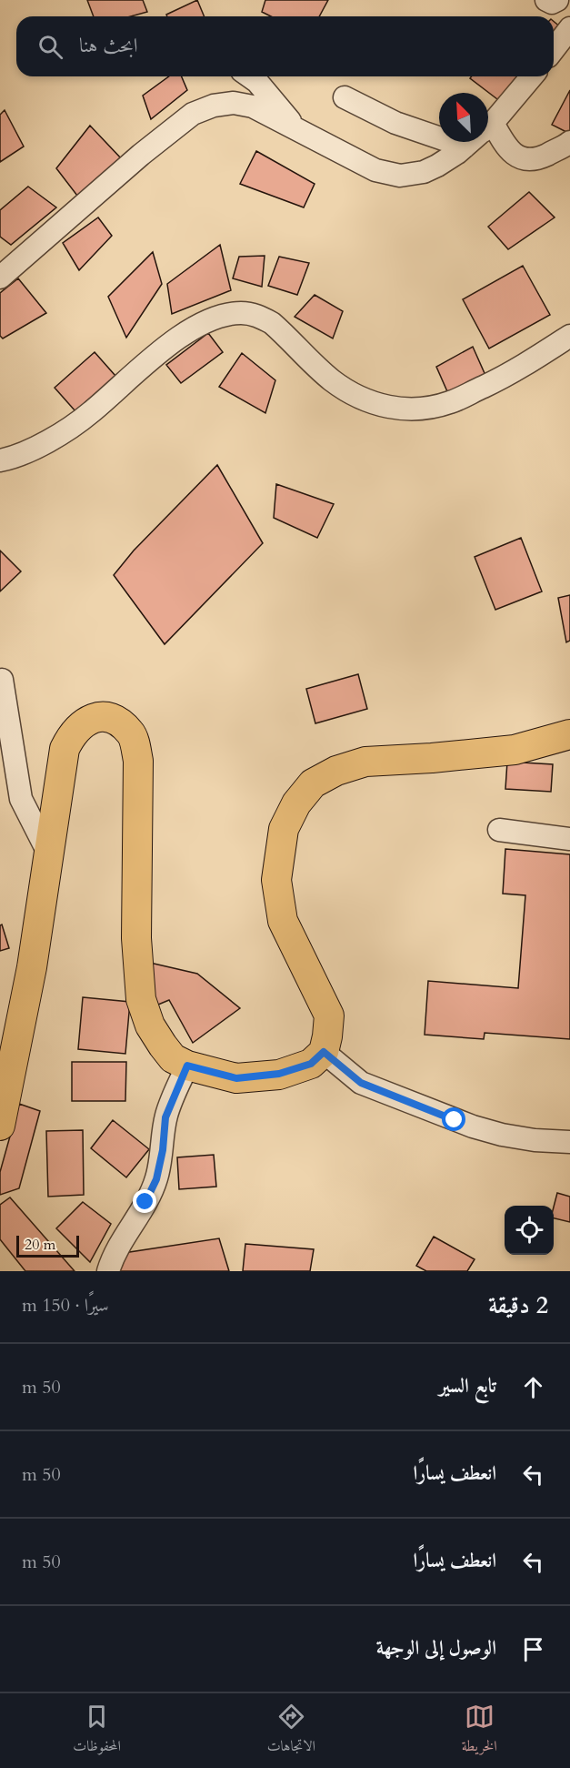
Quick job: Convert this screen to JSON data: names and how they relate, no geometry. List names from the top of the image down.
{
  "scale_bar": "20 m",
  "north": "top left",
  "page": {
    "search": "ابحث هنا",
    "scale": "20 m",
    "heading": ["2 دقيقة", "سيرًا · 150 m"],
    "list": [
      ["تابع السير", "50 m"],
      ["انعطف يسارًا", "50 m"],
      ["انعطف يسارًا", "50 m"],
      "الوصول إلى الوجهة"
    ],
    "nav": ["الخريطة", "الاتجاهات", "المحفوظات"]
  }
}
